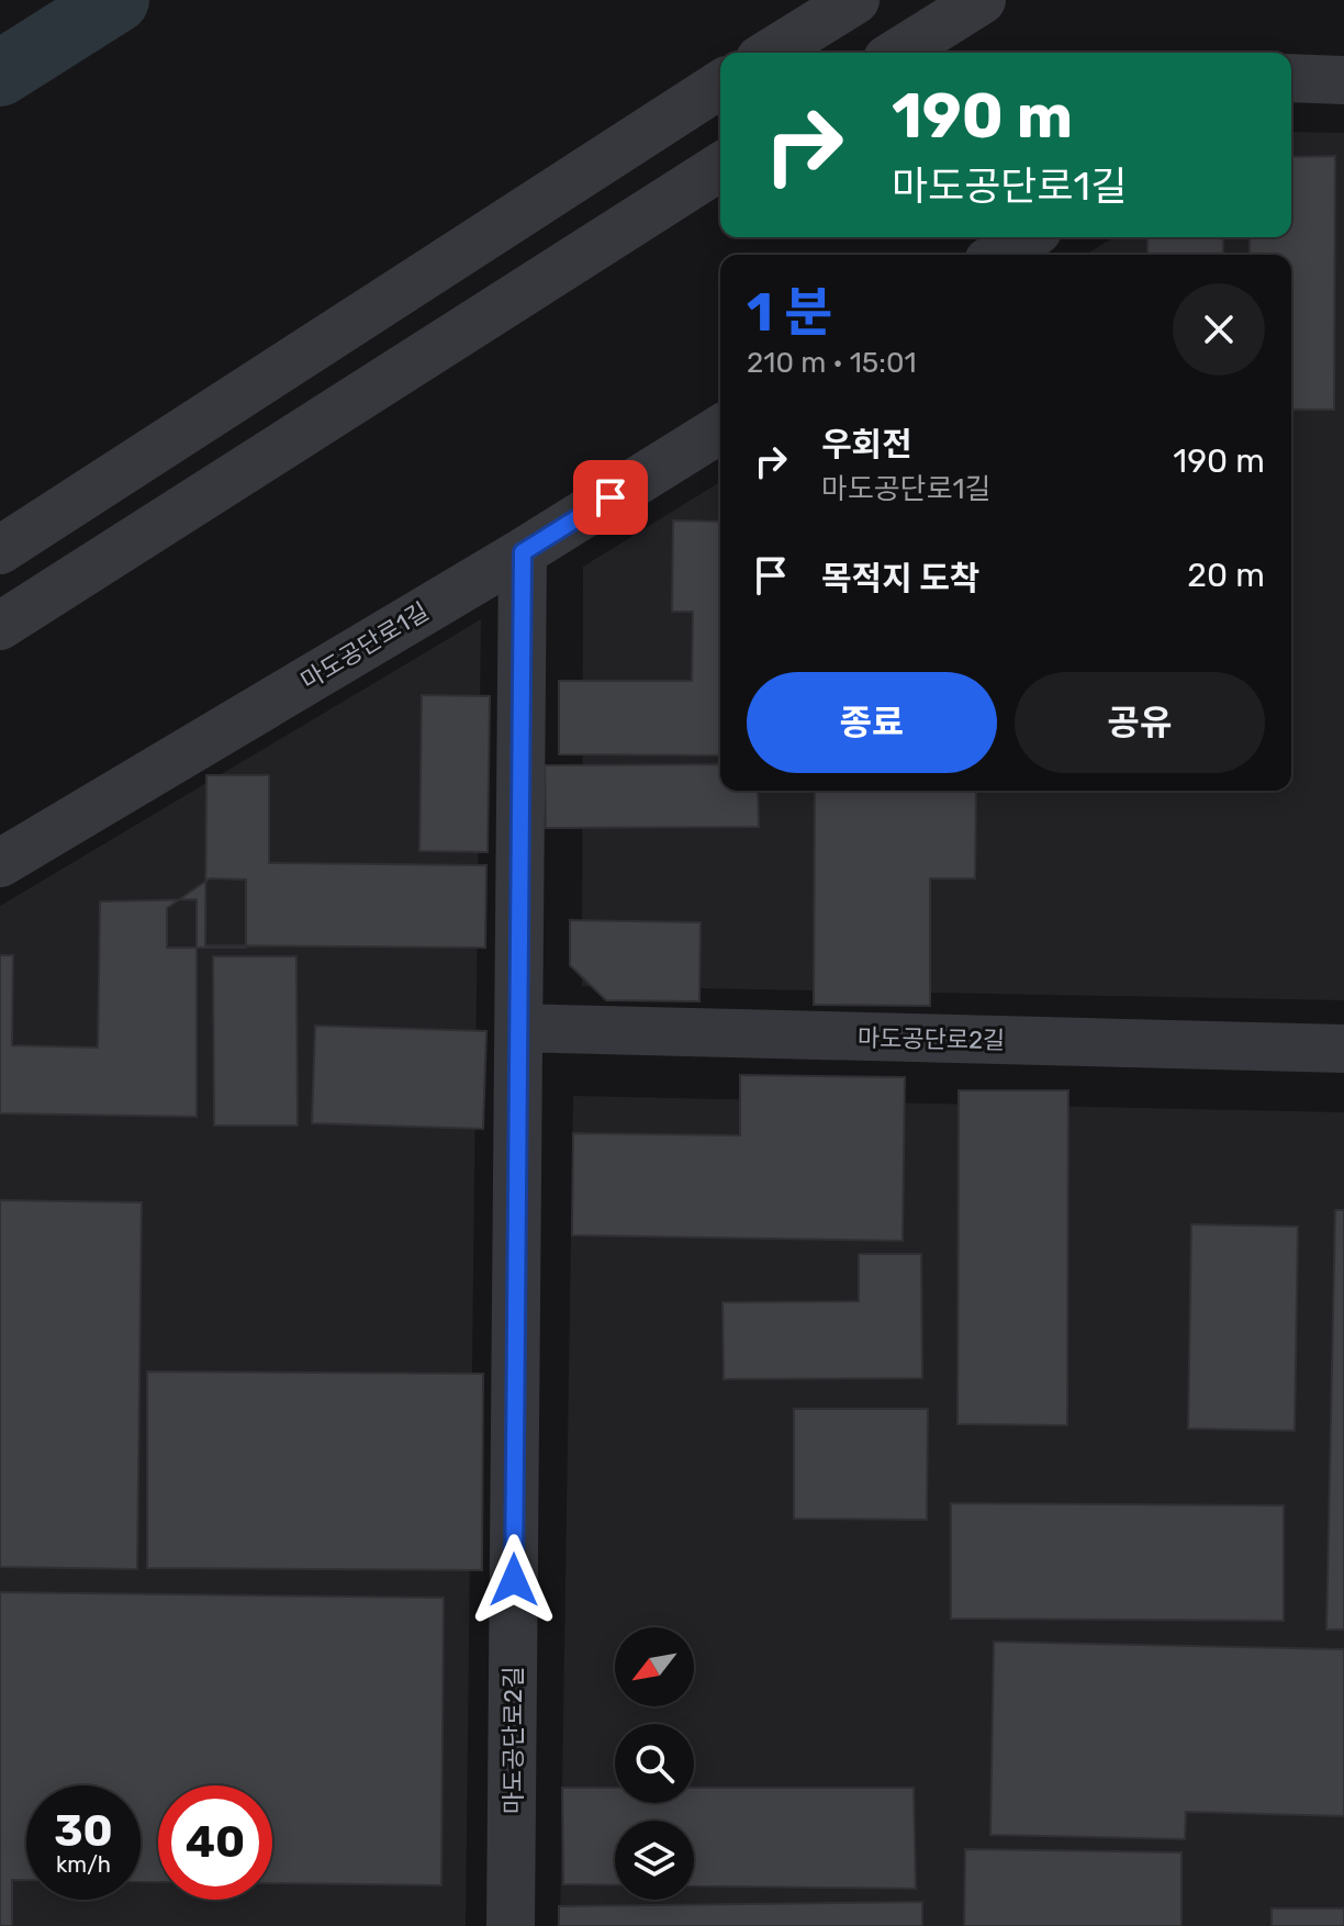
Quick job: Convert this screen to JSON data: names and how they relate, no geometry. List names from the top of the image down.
{
  "streets": {
    "street": ["마도공단로1길", "마도공단로2길"]
  },
  "crossings": [
    ["마도공단로1길", "마도공단로2길"]
  ],
  "north": "bottom left",
  "page": {
    "turn": ["190 m", "마도공단로1길"],
    "heading": ["1 분", "210 m · 15:01"],
    "list": [
      {
        "name": "우회전",
        "note": "마도공단로1길",
        "value": "190 m"
      },
      {
        "name": "목적지 도착",
        "value": "20 m"
      }
    ],
    "buttons": ["종료", "공유"],
    "speed": "30 km/h",
    "limit": "40"
  }
}
